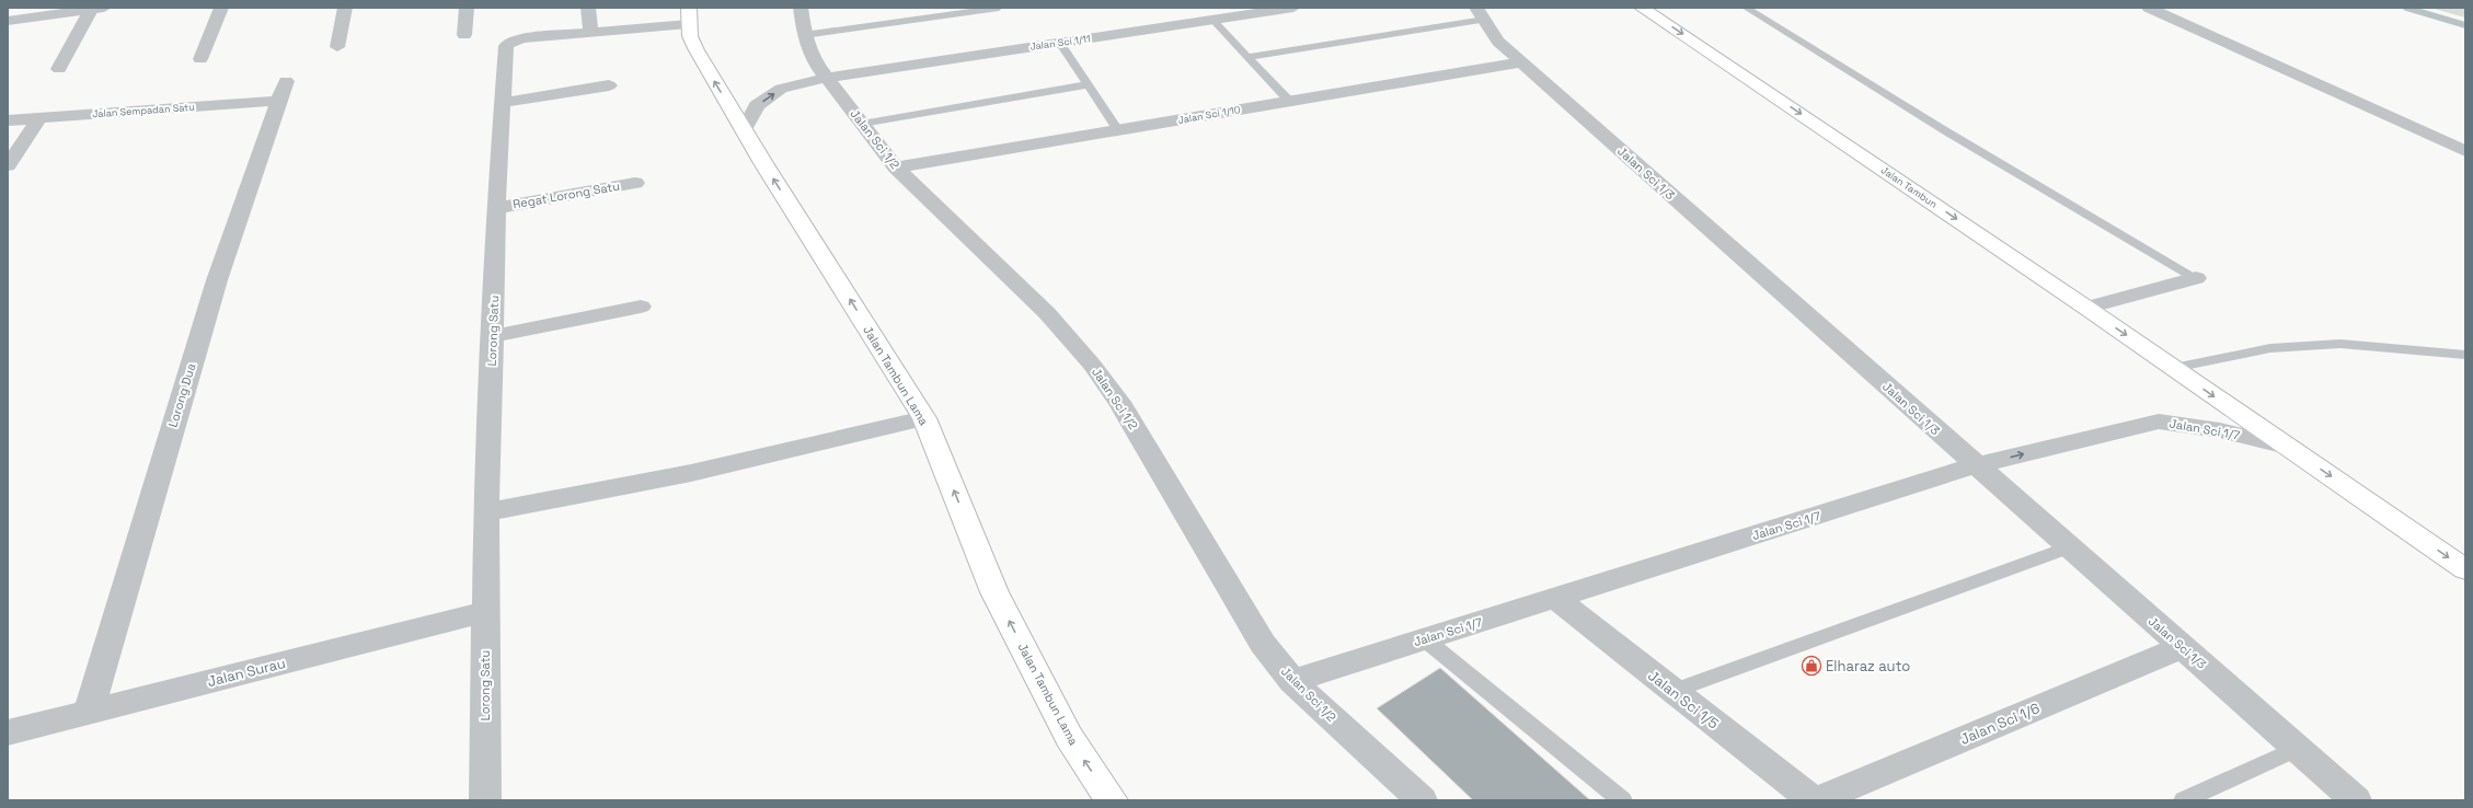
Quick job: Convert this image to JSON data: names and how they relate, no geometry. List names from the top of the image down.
{
  "streets": {
    "main road": ["Jalan Tambun", "Jalan Tambun Lama"],
    "street": [
      "Jalan Sci 1/11",
      "Jalan Sempadan Satu",
      "Jalan Sci 1/10",
      "Jalan Sci 1/2",
      "Jalan Sci 1/3",
      "Regat Lorong Satu",
      "Lorong Satu",
      "Lorong Dua",
      "Jalan Sci 1/7",
      "Jalan Surau",
      "Jalan Sci 1/5",
      "Jalan Sci 1/6"
    ]
  },
  "crossings": [
    ["Jalan Sci 1/11", "Jalan Sci 1/2"],
    ["Jalan Sci 1/11", "Jalan Tambun Lama"],
    ["Jalan Sempadan Satu", "Lorong Dua"],
    ["Jalan Sci 1/10", "Jalan Sci 1/2"],
    ["Jalan Sci 1/10", "Jalan Sci 1/3"],
    ["Jalan Sci 1/2", "Jalan Sci 1/7"],
    ["Jalan Sci 1/3", "Jalan Sci 1/7"],
    ["Jalan Sci 1/3", "Jalan Sci 1/6"],
    ["Jalan Tambun", "Jalan Sci 1/7"],
    ["Regat Lorong Satu", "Lorong Satu"],
    ["Lorong Satu", "Jalan Tambun Lama"],
    ["Lorong Satu", "Jalan Surau"],
    ["Lorong Dua", "Jalan Surau"],
    ["Jalan Sci 1/7", "Jalan Sci 1/5"]
  ],
  "one_way": ["Jalan Tambun", "Jalan Tambun Lama"],
  "places": {
    "shop": ["Elharaz auto"]
  }
}
